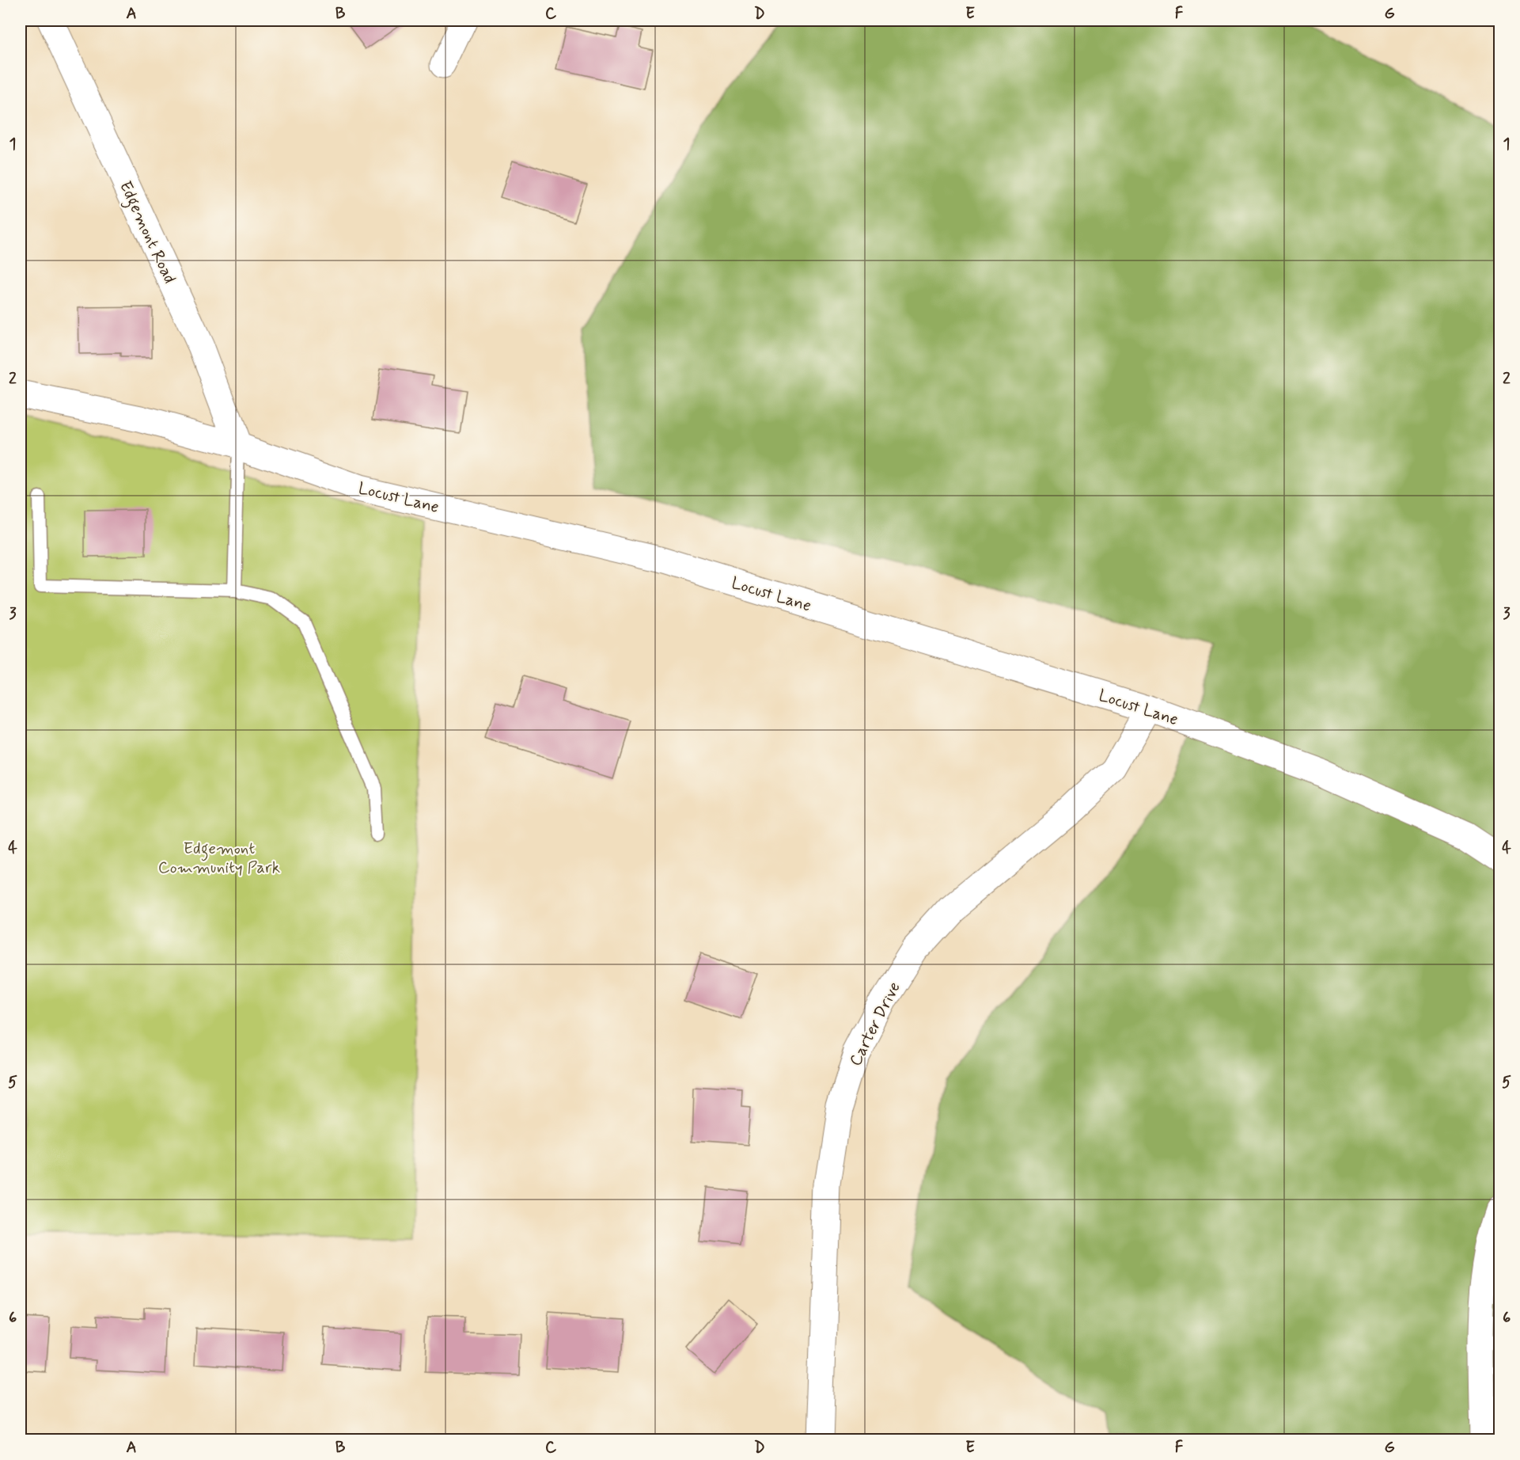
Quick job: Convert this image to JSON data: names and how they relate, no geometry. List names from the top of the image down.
{
  "streets": {
    "street": ["Edgemont Road", "Locust Lane", "Carter Drive"]
  },
  "crossings": [
    ["Edgemont Road", "Locust Lane"],
    ["Locust Lane", "Carter Drive"]
  ],
  "parks": ["Edgemont Community Park"],
  "grid": {
    "columns": [
      "A",
      "B",
      "C",
      "D",
      "E",
      "F",
      "G"
    ],
    "rows": [
      "1",
      "2",
      "3",
      "4",
      "5",
      "6"
    ]
  }
}
